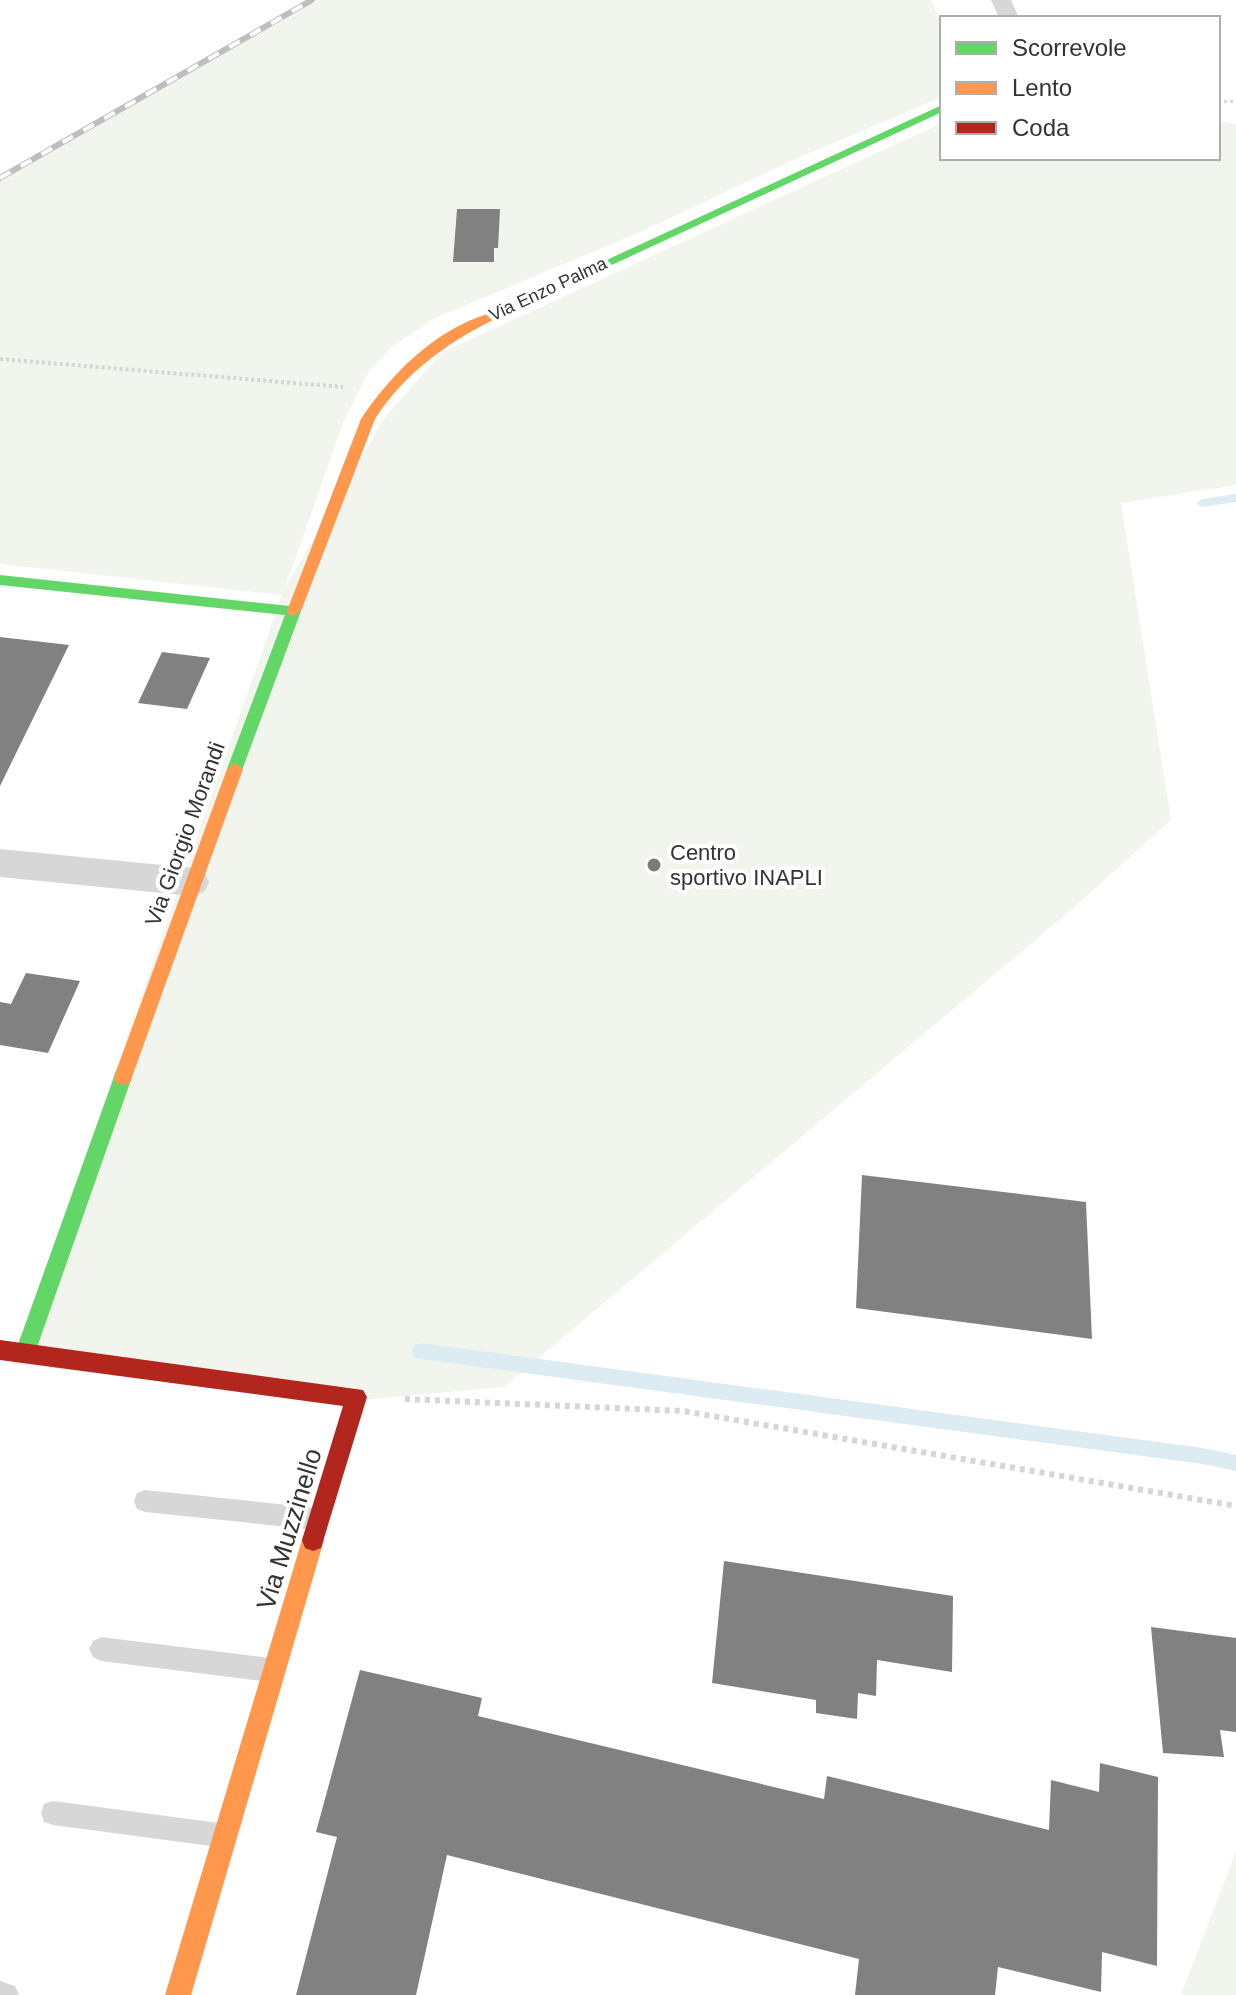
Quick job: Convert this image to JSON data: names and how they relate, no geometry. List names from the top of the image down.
{
  "streets": {
    "street": ["Via Enzo Palma", "Via Giorgio Morandi", "Via Muzzinello"]
  },
  "crossings": [
    ["Via Enzo Palma", "Via Giorgio Morandi"]
  ],
  "places": ["Centro sportivo INAPLI"],
  "legend": ["Scorrevole", "Lento", "Coda"]
}
